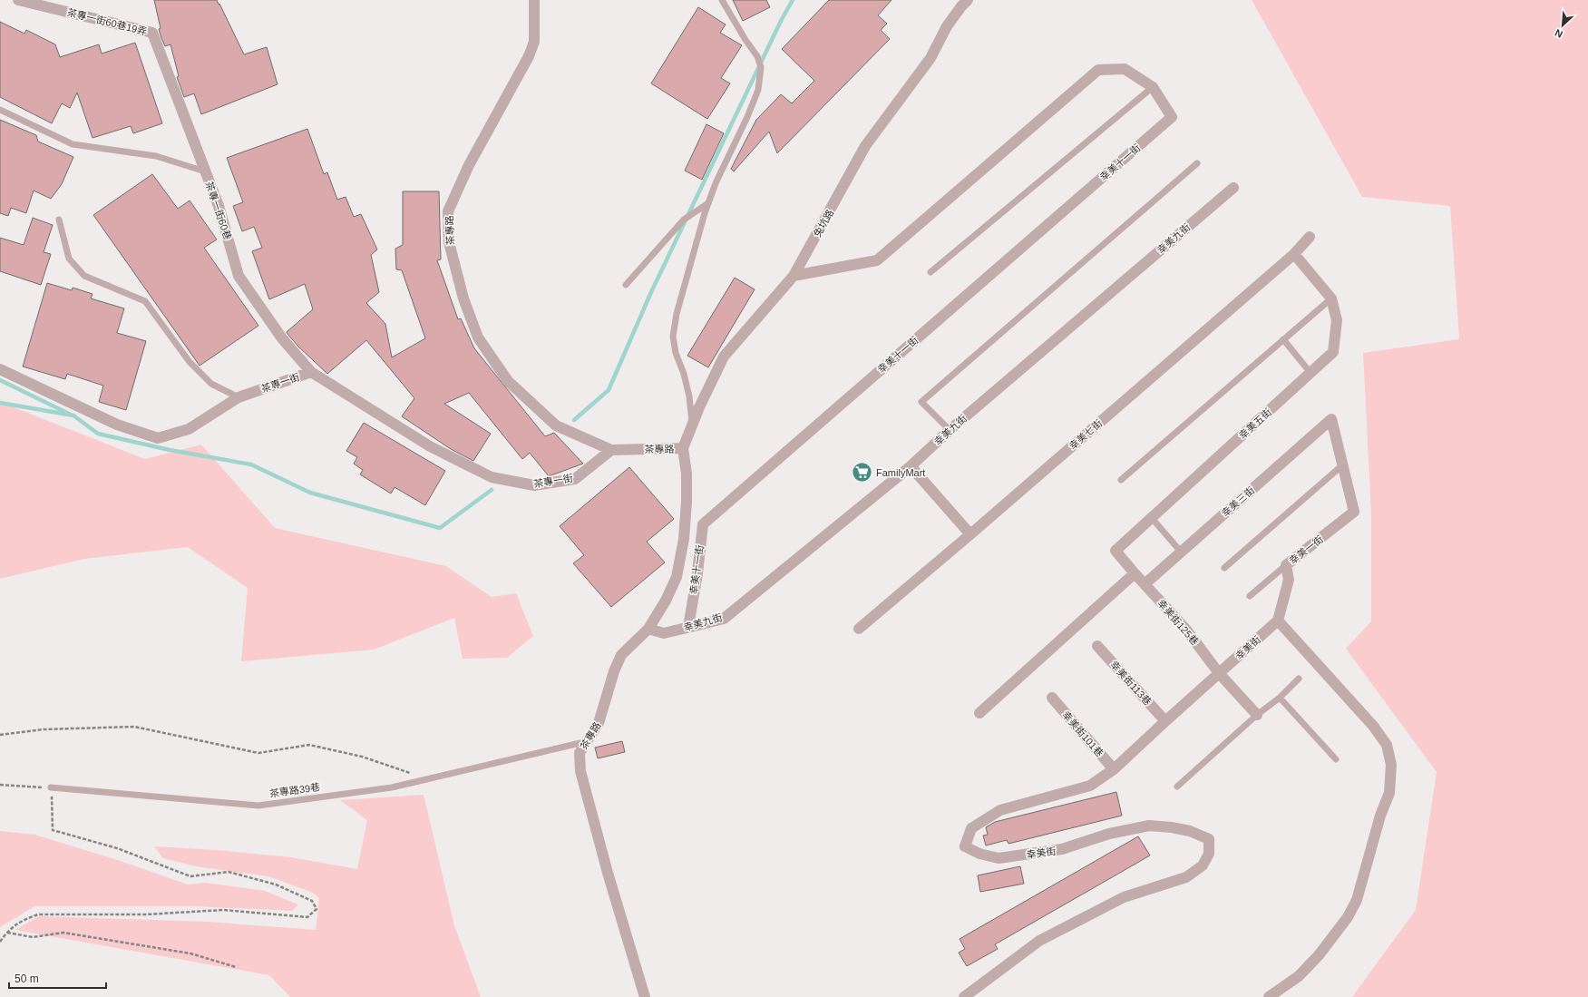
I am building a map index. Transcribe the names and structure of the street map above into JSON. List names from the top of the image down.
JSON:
{
  "streets": {
    "street": [
      "茶專一街60巷19弄",
      "幸美十一街",
      "茶專一街60巷",
      "兔坑路",
      "茶專路",
      "幸美九街",
      "茶專一街",
      "幸美五街",
      "幸美七街",
      "幸美三街",
      "幸美一街",
      "幸美街125巷",
      "幸美街",
      "幸美街113巷",
      "幸美街101巷"
    ],
    "lane": ["茶專路39巷"]
  },
  "crossings": [
    ["茶專一街60巷19弄", "茶專一街60巷"],
    ["幸美十一街", "幸美九街"],
    ["茶專一街60巷", "茶專一街"],
    ["兔坑路", "茶專路"],
    ["茶專路", "幸美九街"],
    ["茶專路", "茶專一街"],
    ["茶專路", "茶專路39巷"],
    ["幸美五街", "幸美七街"],
    ["幸美五街", "幸美街125巷"],
    ["幸美三街", "幸美一街"],
    ["幸美三街", "幸美街125巷"],
    ["幸美一街", "幸美街"],
    ["幸美街125巷", "幸美街"],
    ["幸美街", "幸美街113巷"],
    ["幸美街", "幸美街101巷"]
  ],
  "places": {
    "supermarket": ["FamilyMart"]
  },
  "scale_bar": "50 m",
  "north": "bottom left"
}
